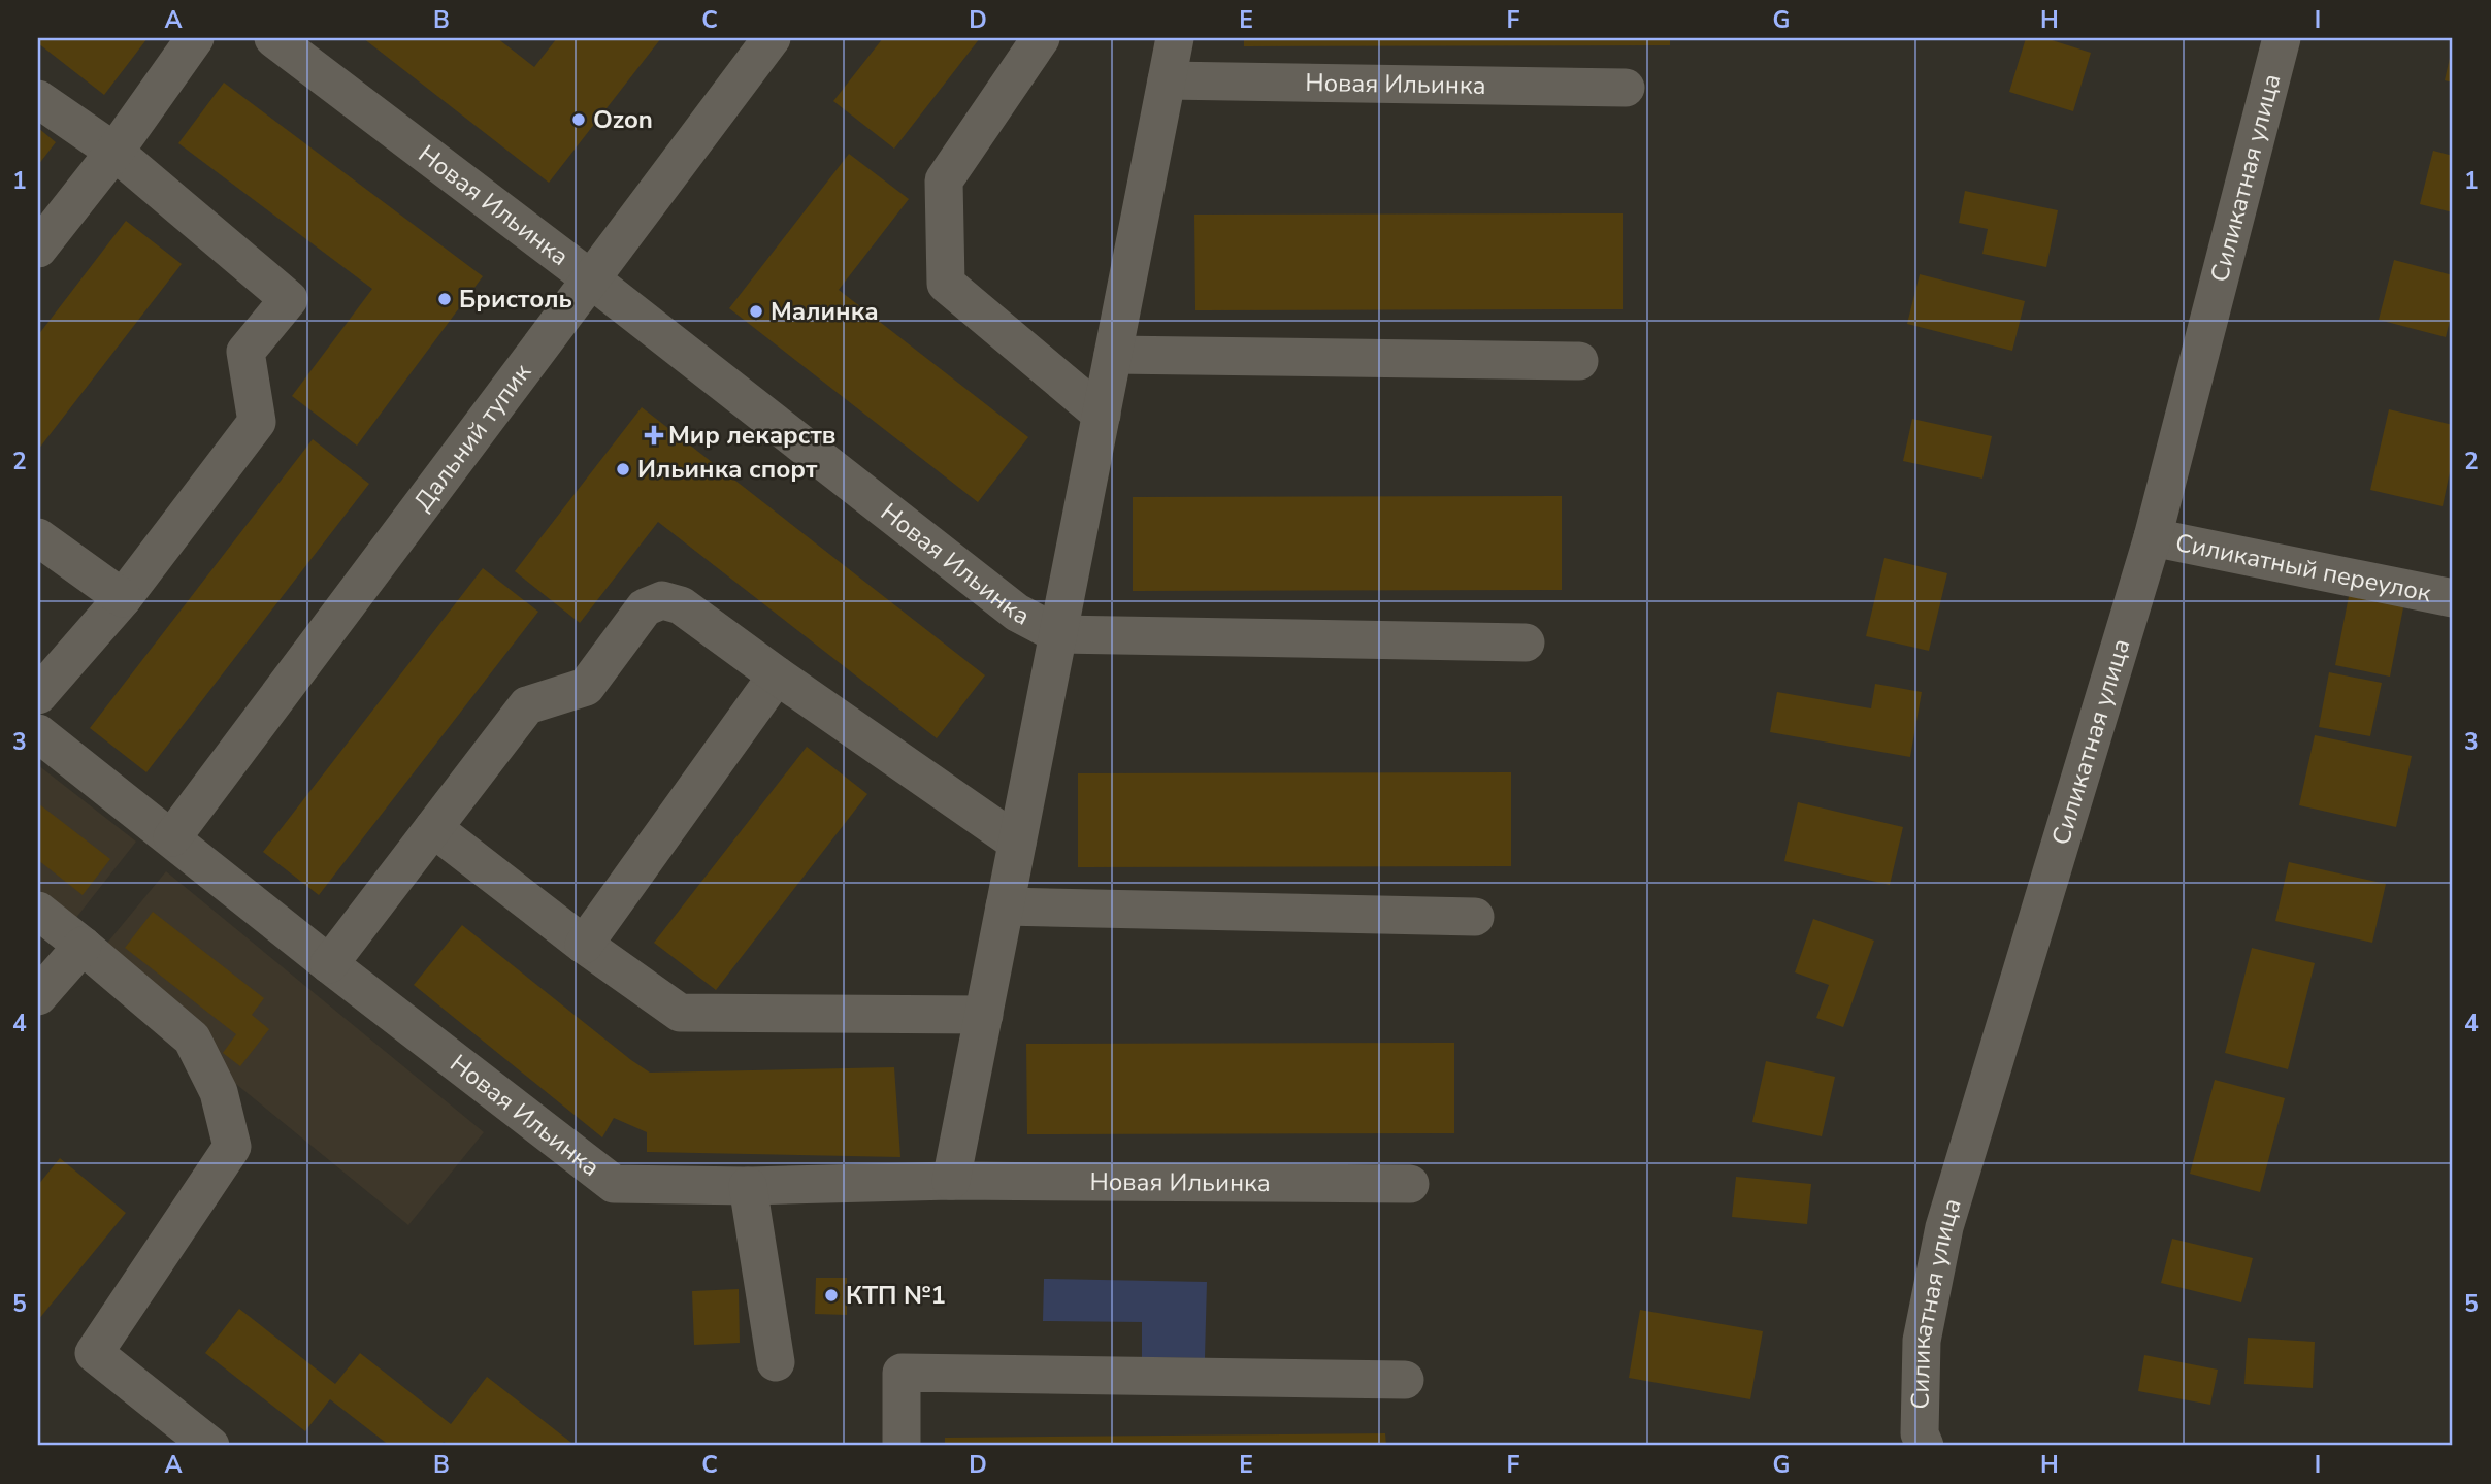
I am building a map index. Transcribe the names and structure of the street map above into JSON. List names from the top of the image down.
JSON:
{
  "streets": {
    "street": [
      "Новая Ильинка",
      "Силикатная улица",
      "Дальний тупик",
      "Силикатный переулок"
    ]
  },
  "crossings": [
    ["Новая Ильинка", "Дальний тупик"],
    ["Силикатная улица", "Силикатный переулок"]
  ],
  "places": {
    "other": [
      "Ozon",
      "Бристоль",
      "Малинка",
      "Ильинка спорт",
      "КТП №1"
    ],
    "health": ["Мир лекарств"]
  },
  "grid": {
    "columns": [
      "A",
      "B",
      "C",
      "D",
      "E",
      "F",
      "G",
      "H",
      "I"
    ],
    "rows": [
      "1",
      "2",
      "3",
      "4",
      "5"
    ]
  }
}
